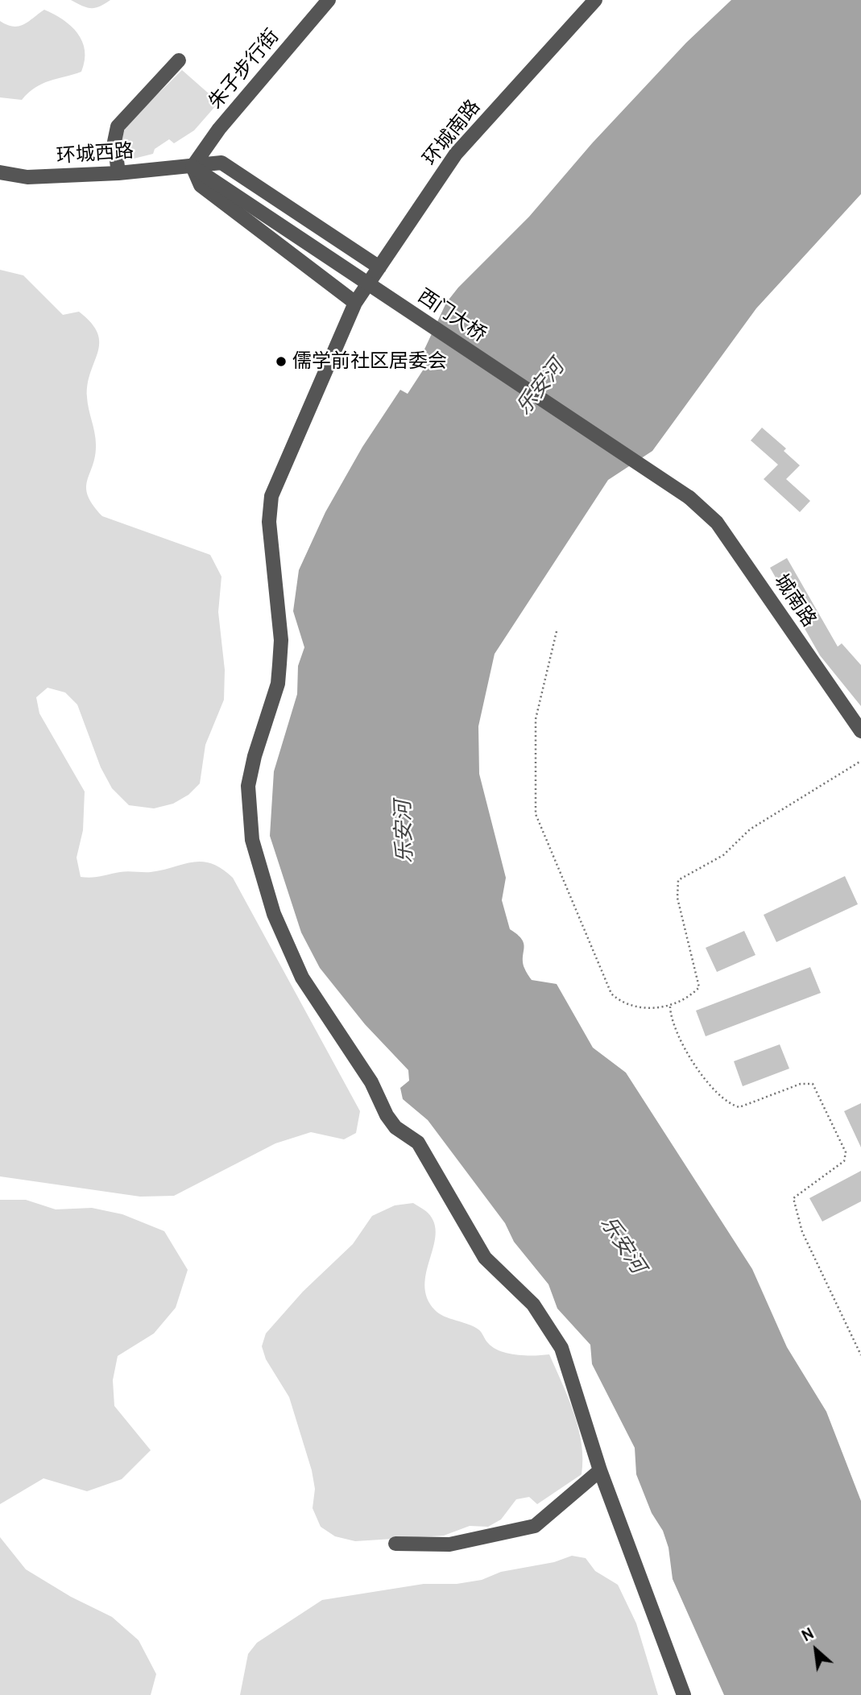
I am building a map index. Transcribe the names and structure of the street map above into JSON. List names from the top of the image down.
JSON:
{
  "streets": {
    "street": [
      "朱子步行街",
      "环城南路",
      "环城西路",
      "西门大桥",
      "城南路"
    ]
  },
  "crossings": [
    ["朱子步行街", "环城西路"],
    ["朱子步行街", "西门大桥"],
    ["环城南路", "环城西路"],
    ["环城西路", "西门大桥"],
    ["西门大桥", "城南路"]
  ],
  "water": ["乐安河"],
  "places": ["儒学前社区居委会"],
  "north": "top left"
}
